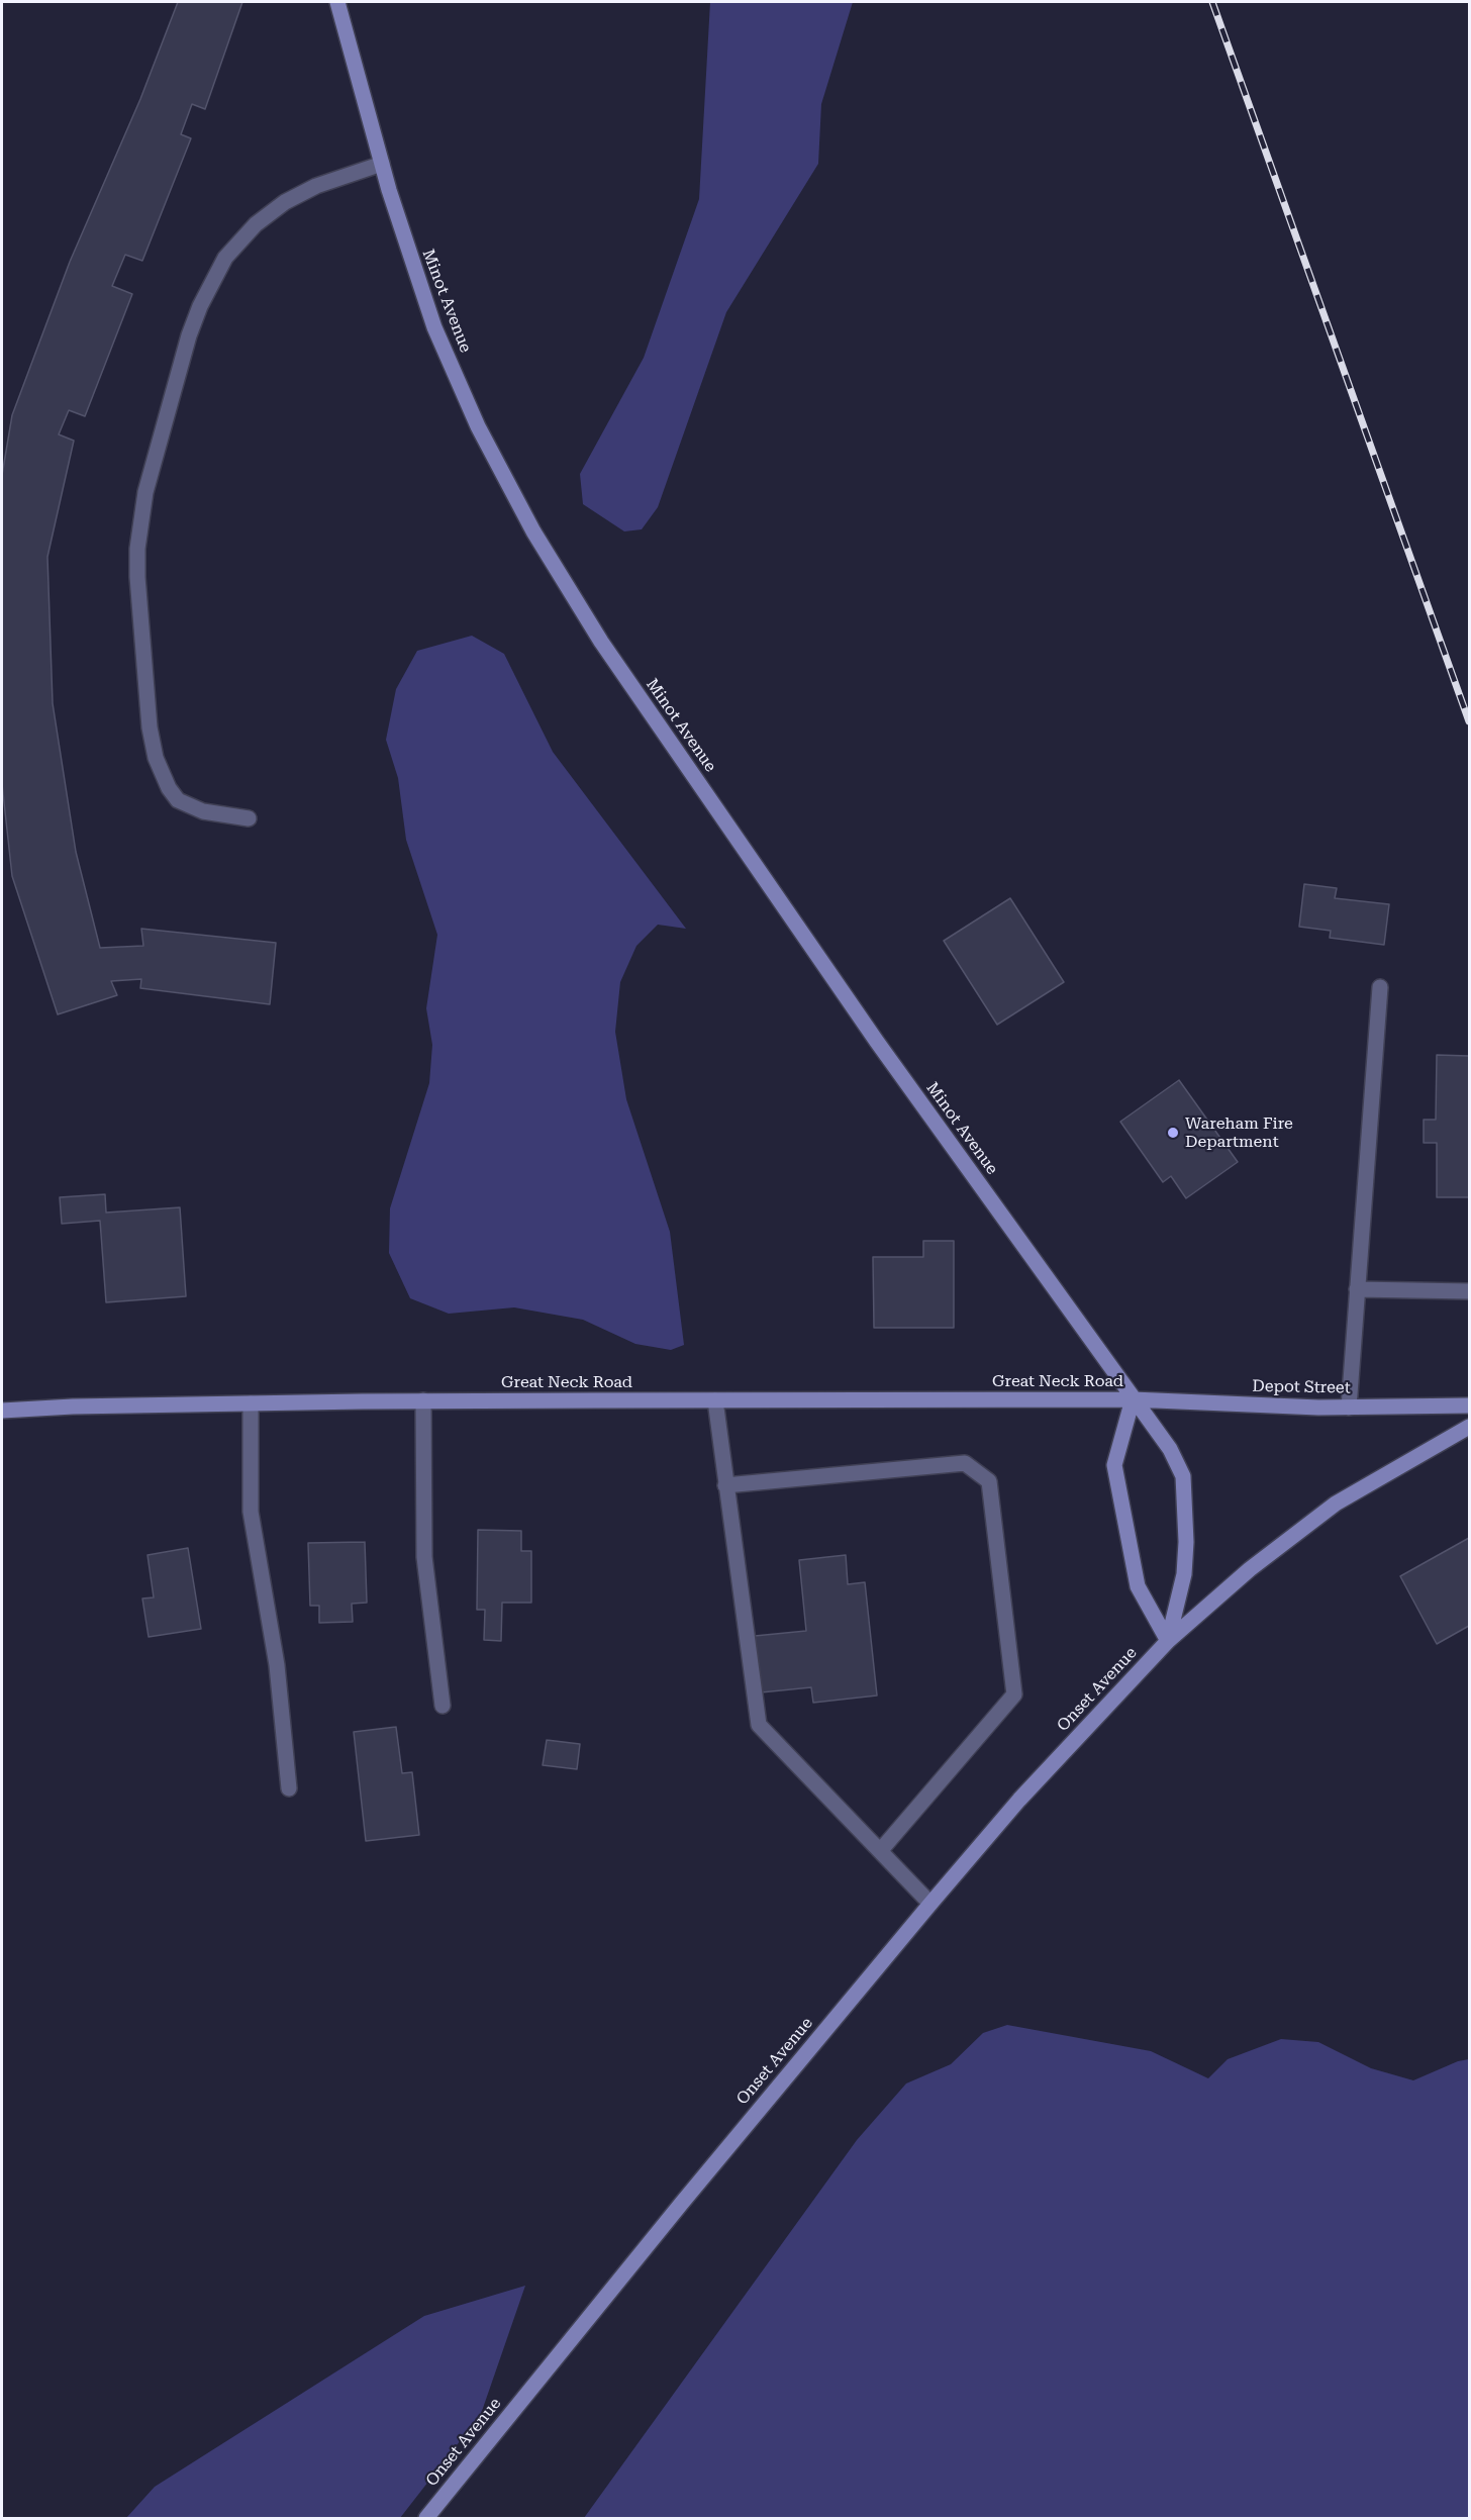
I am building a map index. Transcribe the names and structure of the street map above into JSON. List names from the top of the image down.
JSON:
{
  "streets": {
    "main road": [
      "Minot Avenue",
      "Great Neck Road",
      "Depot Street",
      "Onset Avenue"
    ]
  },
  "crossings": [
    ["Minot Avenue", "Great Neck Road"],
    ["Minot Avenue", "Depot Street"],
    ["Minot Avenue", "Onset Avenue"],
    ["Great Neck Road", "Depot Street"],
    ["Great Neck Road", "Onset Avenue"],
    ["Depot Street", "Onset Avenue"]
  ],
  "places": ["Wareham Fire Department"]
}
